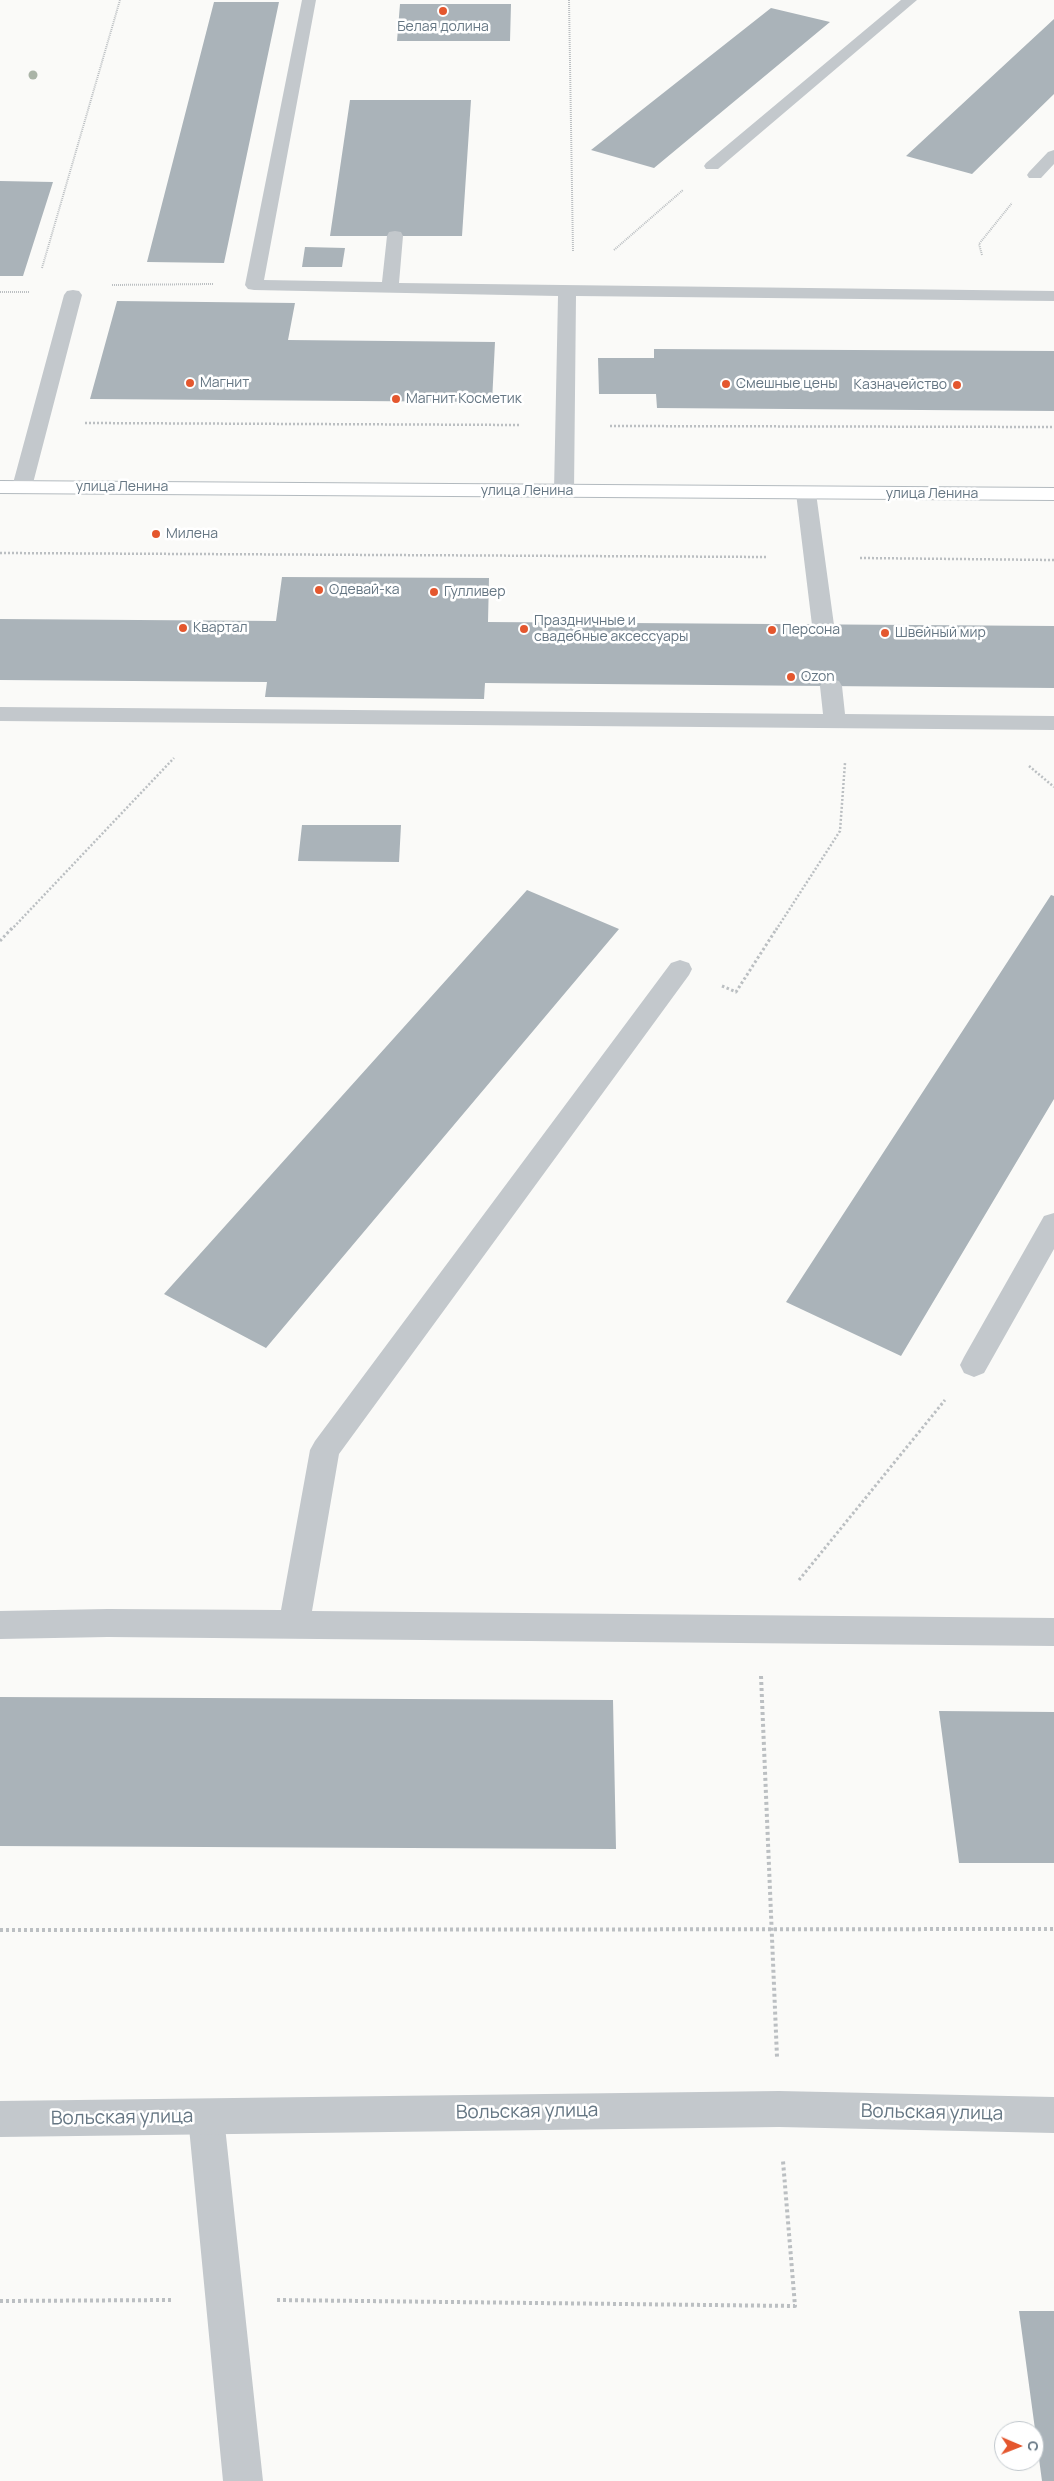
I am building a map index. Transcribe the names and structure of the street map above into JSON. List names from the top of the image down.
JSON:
{
  "streets": {
    "main road": ["улица Ленина"],
    "street": ["Вольская улица"]
  },
  "places": [
    "Белая долина",
    "Магнит",
    "Смешные цены",
    "Казначейство",
    "Магнит Косметик",
    "Милена",
    "Одевай-ка",
    "Гулливер",
    "Квартал",
    "Праздничные и свадебные аксессуары",
    "Персона",
    "Швейный мир",
    "Ozon"
  ],
  "north": "right"
}
